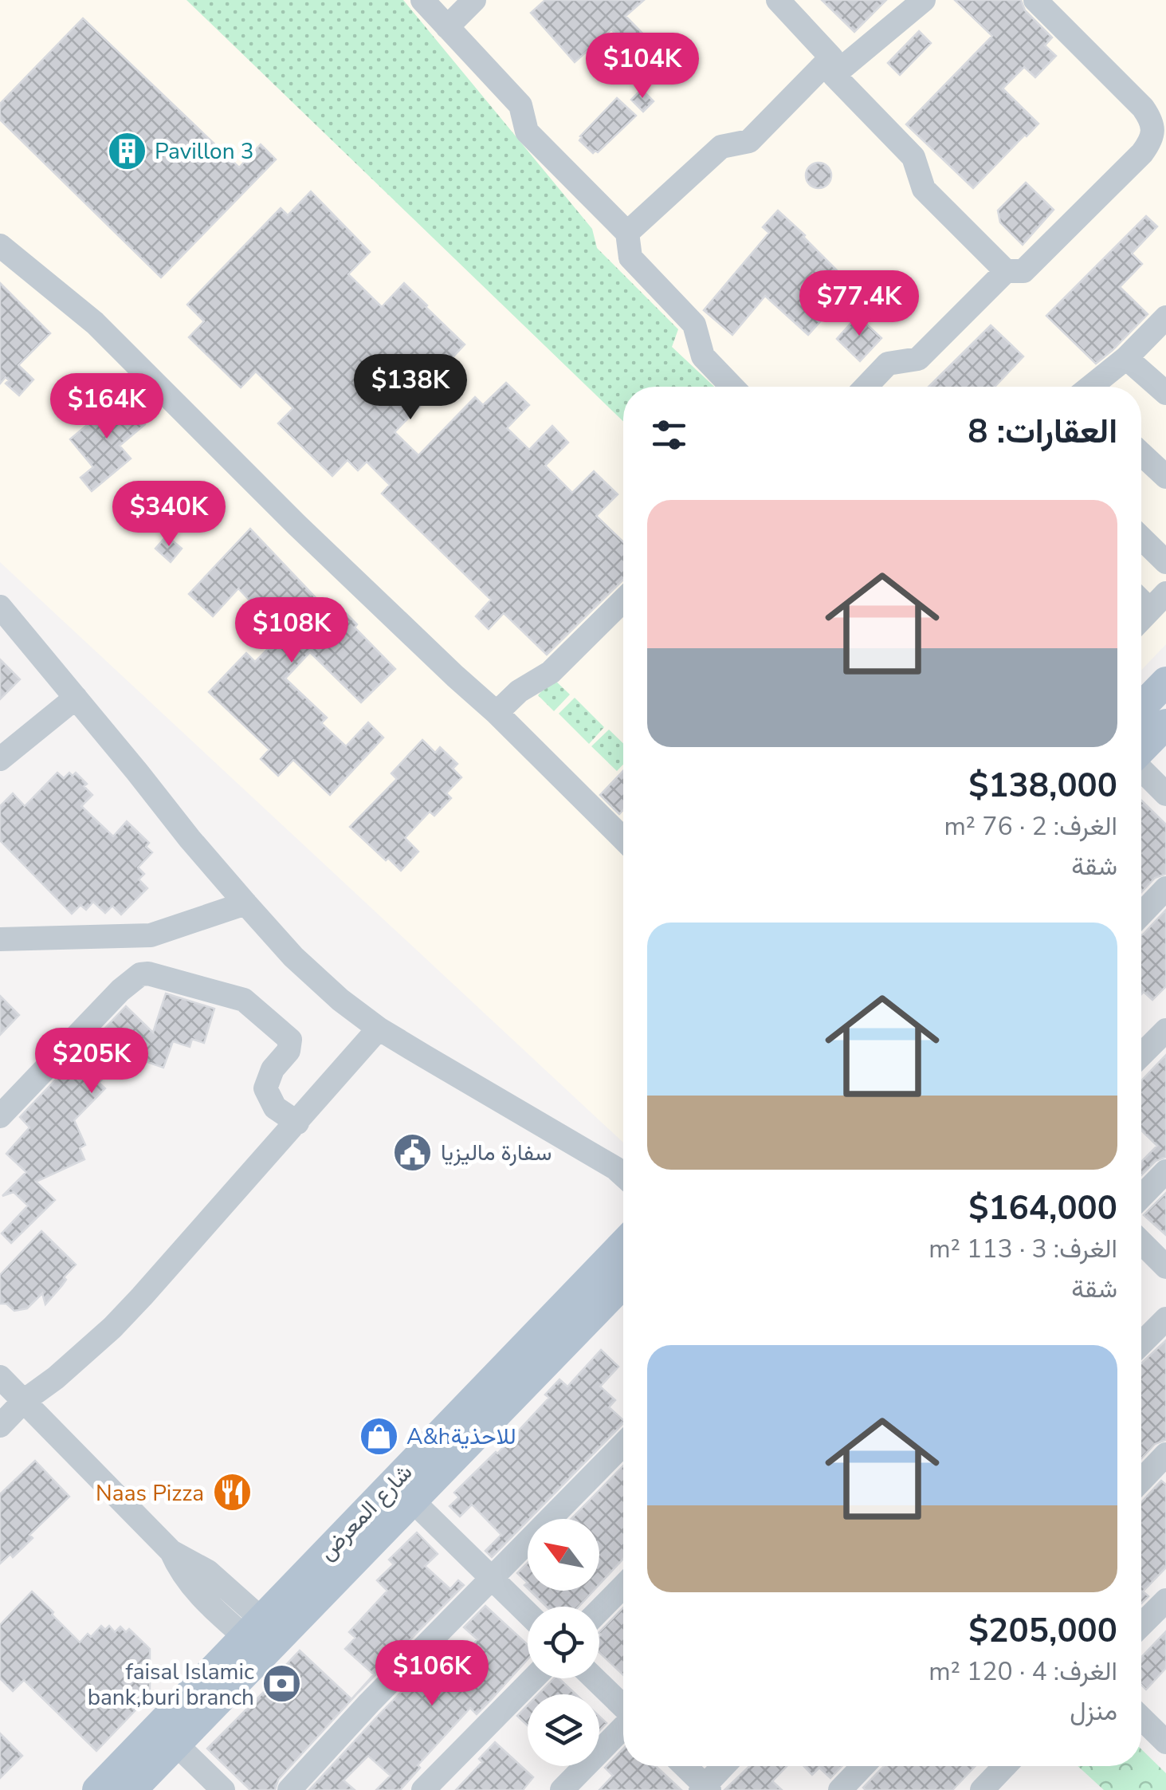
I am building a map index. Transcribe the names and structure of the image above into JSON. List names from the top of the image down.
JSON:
{
  "streets": {
    "main road": ["شارع المعرض"]
  },
  "places": {
    "building": ["Pavillon 3"],
    "public building": ["سفارة ماليزيا"],
    "shop": ["A&hللاحذية"],
    "restaurant": ["Naas Pizza"],
    "bank": ["faisal Islamic bank,buri branch"]
  },
  "north": "top left",
  "page": {
    "price": [
      "$104K",
      "$77.4K",
      "$138K",
      "$164K",
      "$340K",
      "$108K",
      "$205K",
      "$106K"
    ],
    "heading": "العقارات: 8",
    "list": [
      {
        "name": "$138,000",
        "note": "الغرف: 2 · 76 m² · شقة"
      },
      {
        "name": "$164,000",
        "note": "الغرف: 3 · 113 m² · شقة"
      },
      {
        "name": "$205,000",
        "note": "الغرف: 4 · 120 m² · منزل"
      }
    ]
  }
}
